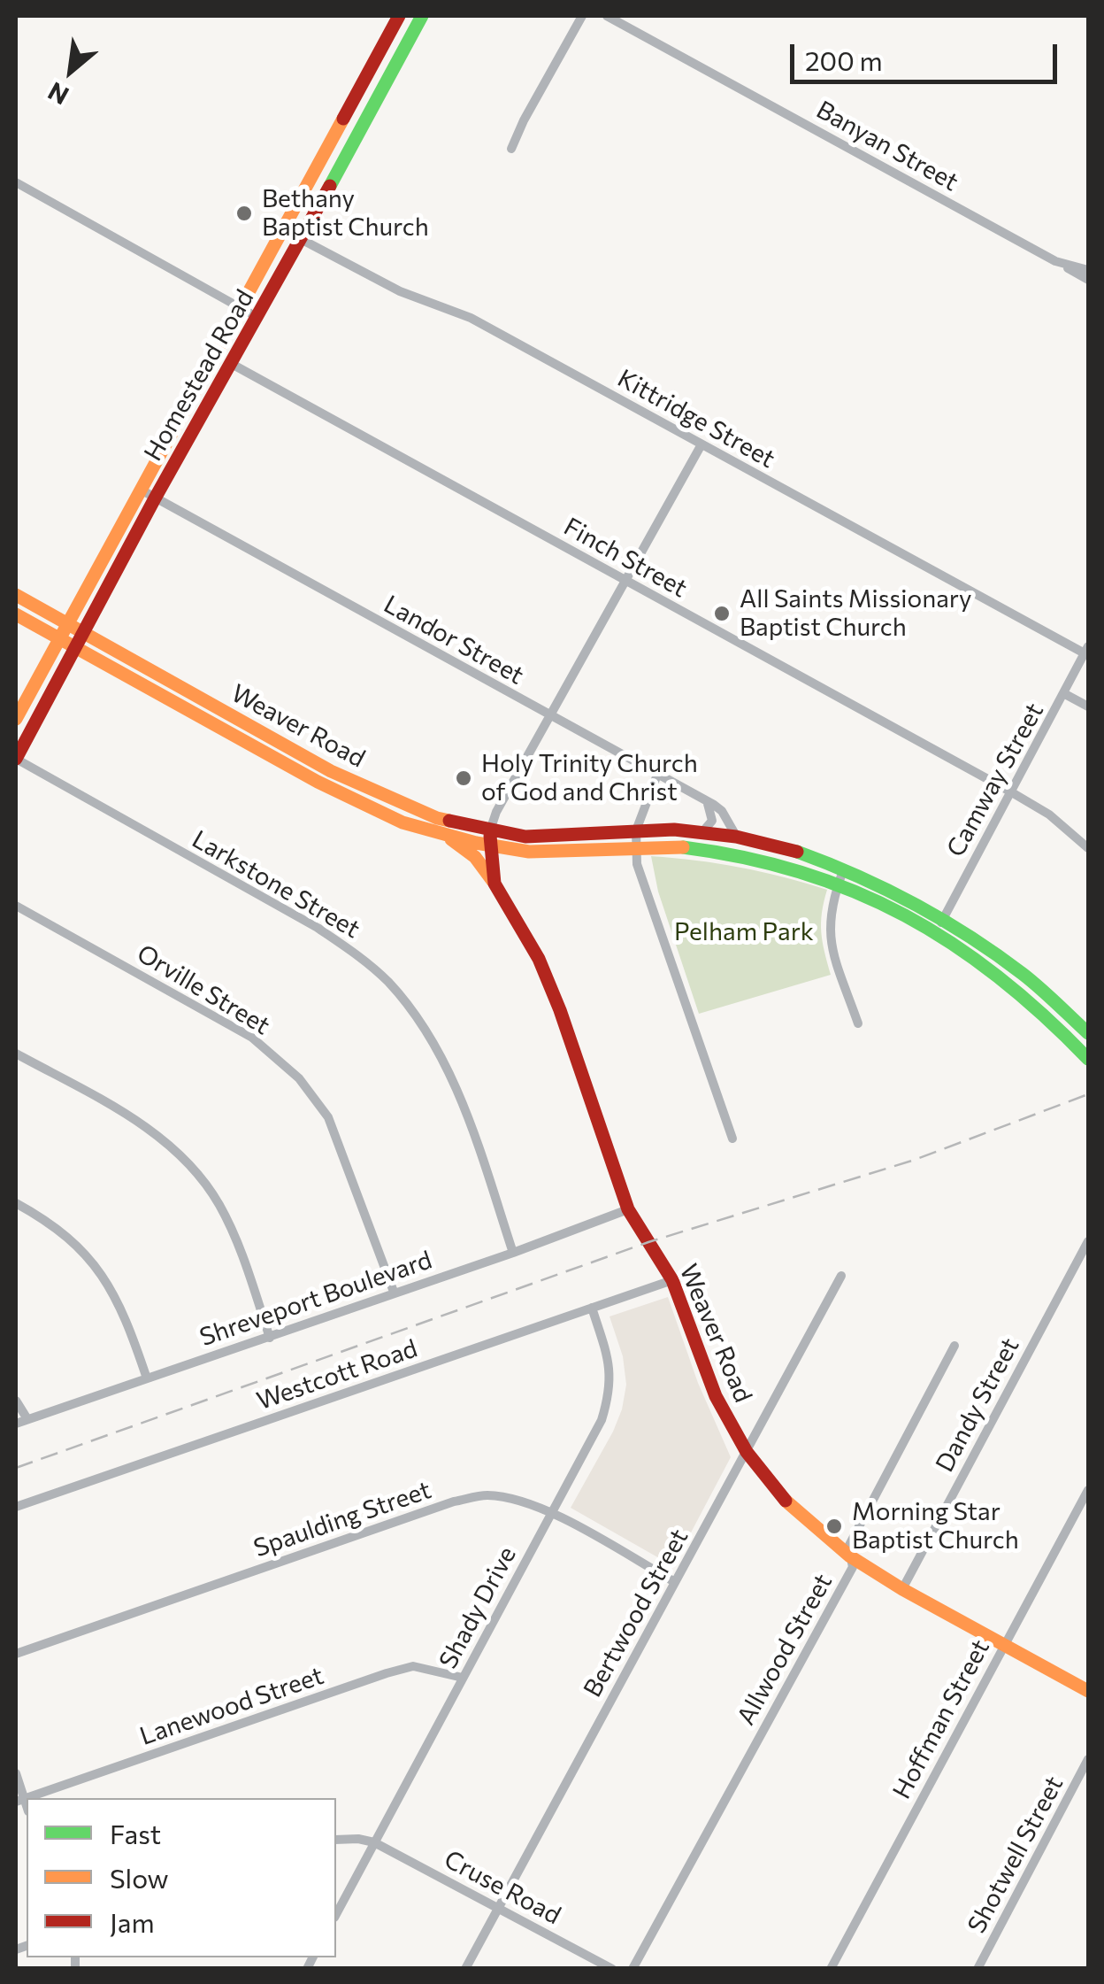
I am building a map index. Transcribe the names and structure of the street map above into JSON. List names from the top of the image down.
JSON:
{
  "streets": {
    "main road": ["Homestead Road", "Weaver Road"],
    "street": [
      "Banyan Street",
      "Kittridge Street",
      "Finch Street",
      "Landor Street",
      "Camway Street",
      "Larkstone Street",
      "Orville Street",
      "Shreveport Boulevard",
      "Westcott Road",
      "Dandy Street",
      "Spaulding Street",
      "Shady Drive",
      "Bertwood Street",
      "Allwood Street",
      "Lanewood Street",
      "Hoffman Street",
      "Shotwell Street",
      "Cruse Road"
    ]
  },
  "crossings": [
    ["Homestead Road", "Kittridge Street"],
    ["Homestead Road", "Finch Street"],
    ["Homestead Road", "Landor Street"],
    ["Homestead Road", "Weaver Road"],
    ["Homestead Road", "Larkstone Street"],
    ["Kittridge Street", "Camway Street"],
    ["Finch Street", "Camway Street"],
    ["Weaver Road", "Shreveport Boulevard"],
    ["Weaver Road", "Westcott Road"],
    ["Weaver Road", "Dandy Street"],
    ["Weaver Road", "Bertwood Street"],
    ["Weaver Road", "Allwood Street"],
    ["Weaver Road", "Hoffman Street"],
    ["Larkstone Street", "Shreveport Boulevard"],
    ["Orville Street", "Shreveport Boulevard"],
    ["Westcott Road", "Shady Drive"],
    ["Spaulding Street", "Shady Drive"],
    ["Spaulding Street", "Bertwood Street"],
    ["Shady Drive", "Lanewood Street"],
    ["Shady Drive", "Cruse Road"],
    ["Bertwood Street", "Cruse Road"]
  ],
  "parks": ["Pelham Park"],
  "places": [
    "Bethany Baptist Church",
    "All Saints Missionary Baptist Church",
    "Holy Trinity Church of God and Christ",
    "Morning Star Baptist Church"
  ],
  "legend": ["Fast", "Slow", "Jam"],
  "scale_bar": "200 m",
  "north": "bottom left"
}
